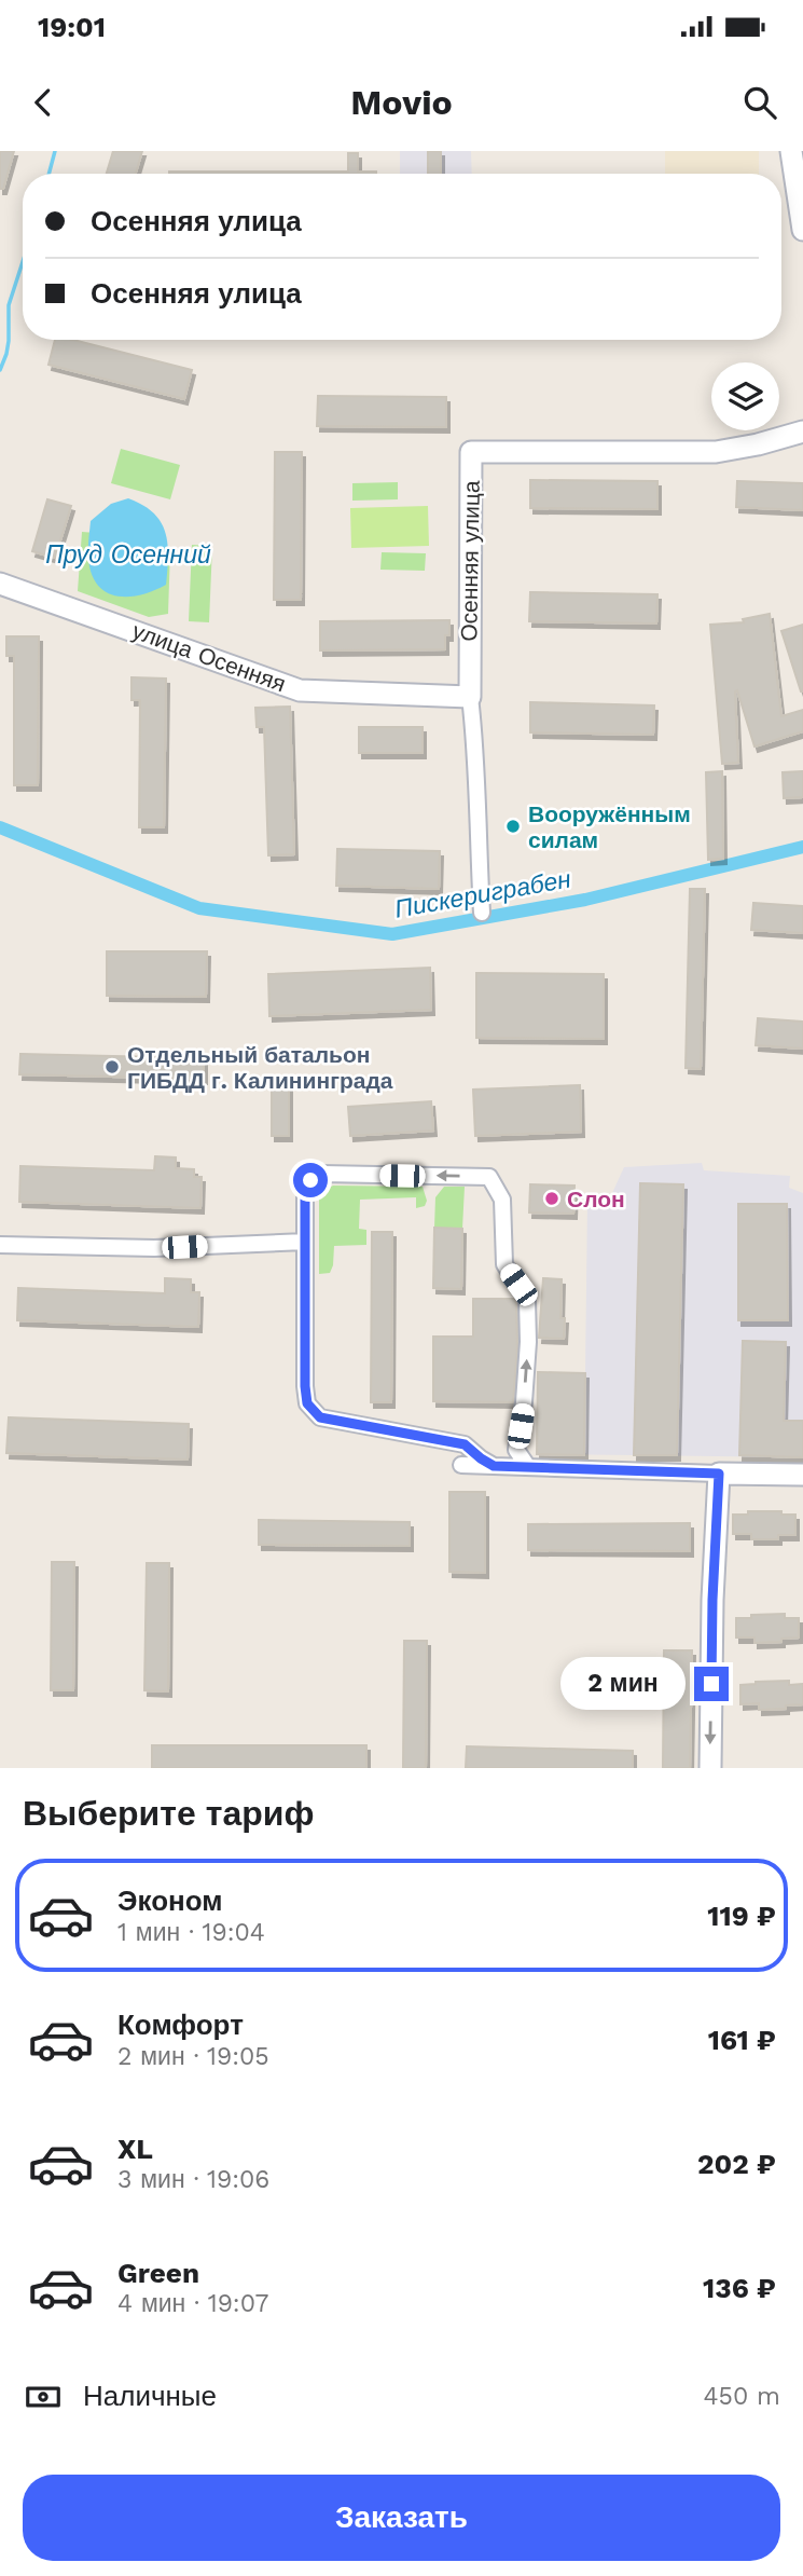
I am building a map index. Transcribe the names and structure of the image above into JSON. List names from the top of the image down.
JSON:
{
  "streets": {
    "street": ["Осенняя улица", "улица Осенняя"]
  },
  "crossings": [
    ["Осенняя улица", "улица Осенняя"]
  ],
  "water": ["Пруд Осенний", "Пискериграбен"],
  "places": ["Вооружённым силам", "Отдельный батальон ГИБДД г. Калининграда", "Слон"],
  "page": {
    "status": "19:01",
    "header": "Movio",
    "banner": ["Осенняя улица", "Осенняя улица"],
    "bubble": "2 мин",
    "heading": "Выберите тариф",
    "list": [
      {
        "name": "Эконом",
        "note": "1 мин · 19:04",
        "value": "119 ₽"
      },
      {
        "name": "Комфорт",
        "note": "2 мин · 19:05",
        "value": "161 ₽"
      },
      {
        "name": "XL",
        "note": "3 мин · 19:06",
        "value": "202 ₽"
      },
      {
        "name": "Green",
        "note": "4 мин · 19:07",
        "value": "136 ₽"
      }
    ],
    "pay": ["Наличные", "450 m"],
    "buttons": "Заказать"
  }
}
